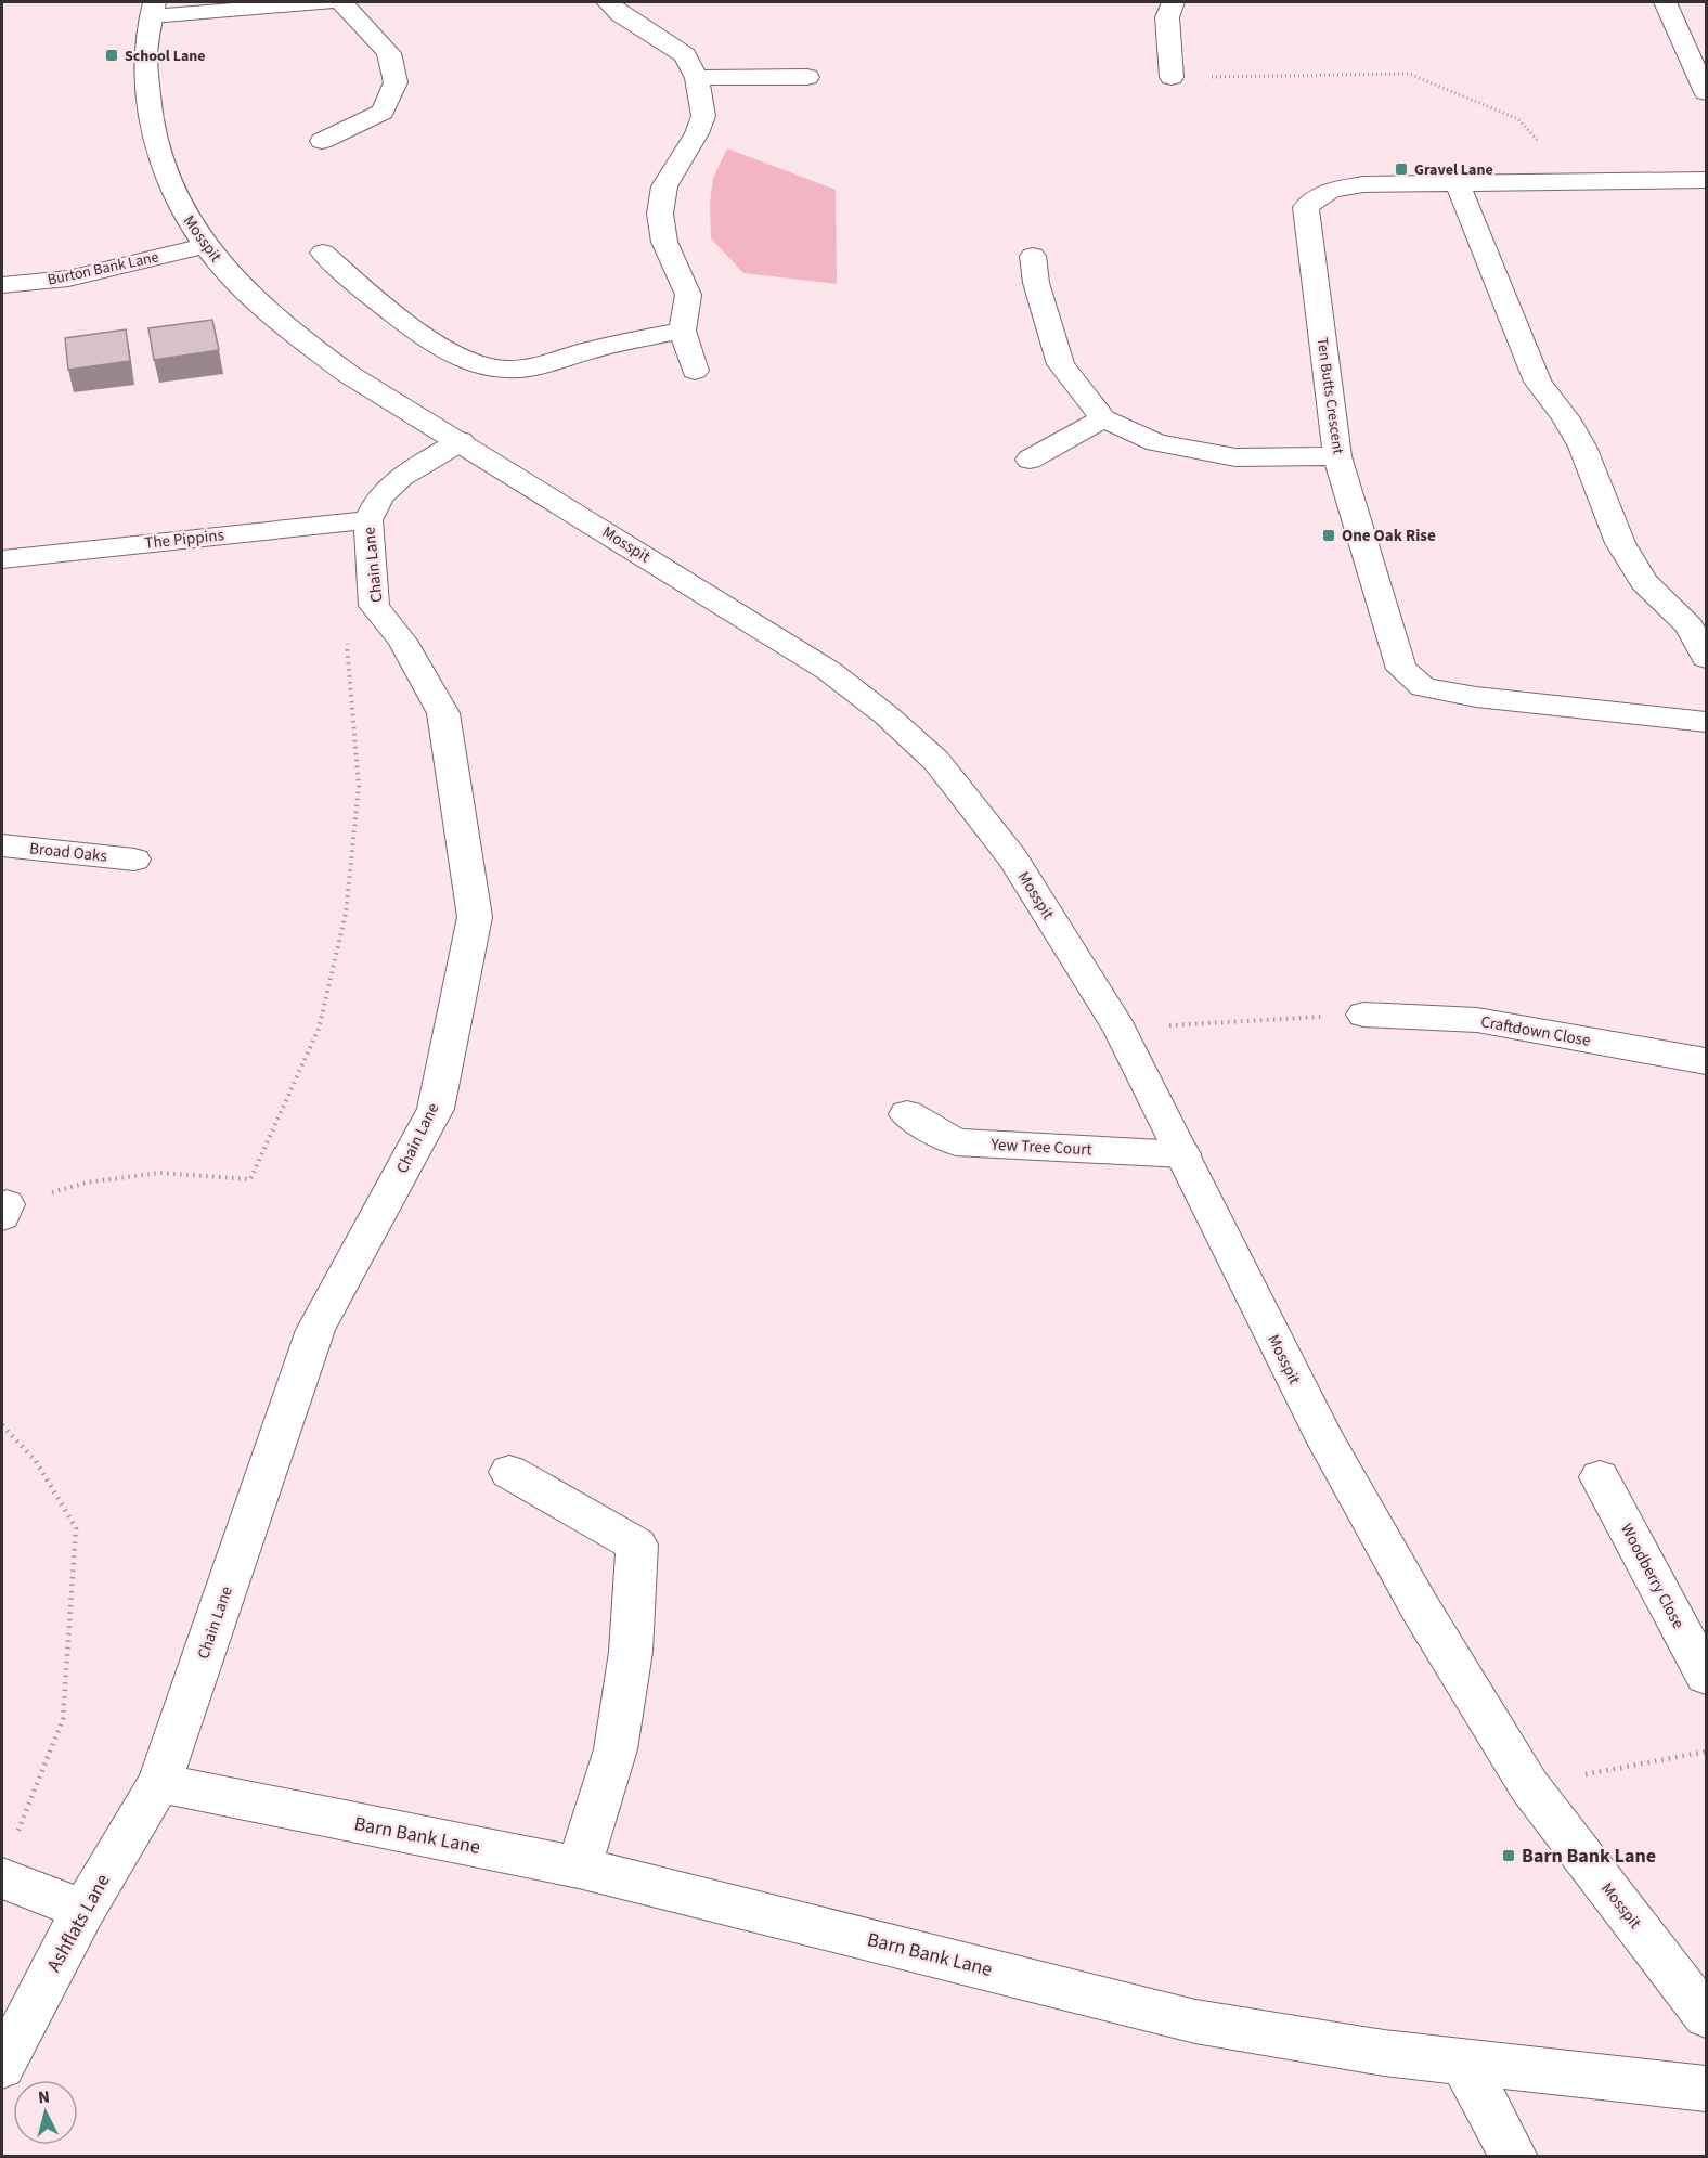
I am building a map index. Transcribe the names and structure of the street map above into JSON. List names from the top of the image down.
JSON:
{
  "streets": {
    "main road": [
      "Mosspit",
      "Burton Bank Lane",
      "Ten Butts Crescent",
      "The Pippins",
      "Chain Lane",
      "Broad Oaks",
      "Craftdown Close",
      "Yew Tree Court",
      "Woodberry Close",
      "Barn Bank Lane",
      "Ashflats Lane"
    ]
  },
  "crossings": [
    ["Mosspit", "Burton Bank Lane"],
    ["Mosspit", "Chain Lane"],
    ["Mosspit", "Yew Tree Court"],
    ["The Pippins", "Chain Lane"],
    ["Chain Lane", "Barn Bank Lane"],
    ["Chain Lane", "Ashflats Lane"],
    ["Barn Bank Lane", "Ashflats Lane"]
  ],
  "places": {
    "transit": [
      "School Lane",
      "Gravel Lane",
      "One Oak Rise",
      "Barn Bank Lane"
    ]
  },
  "north": "top"
}
